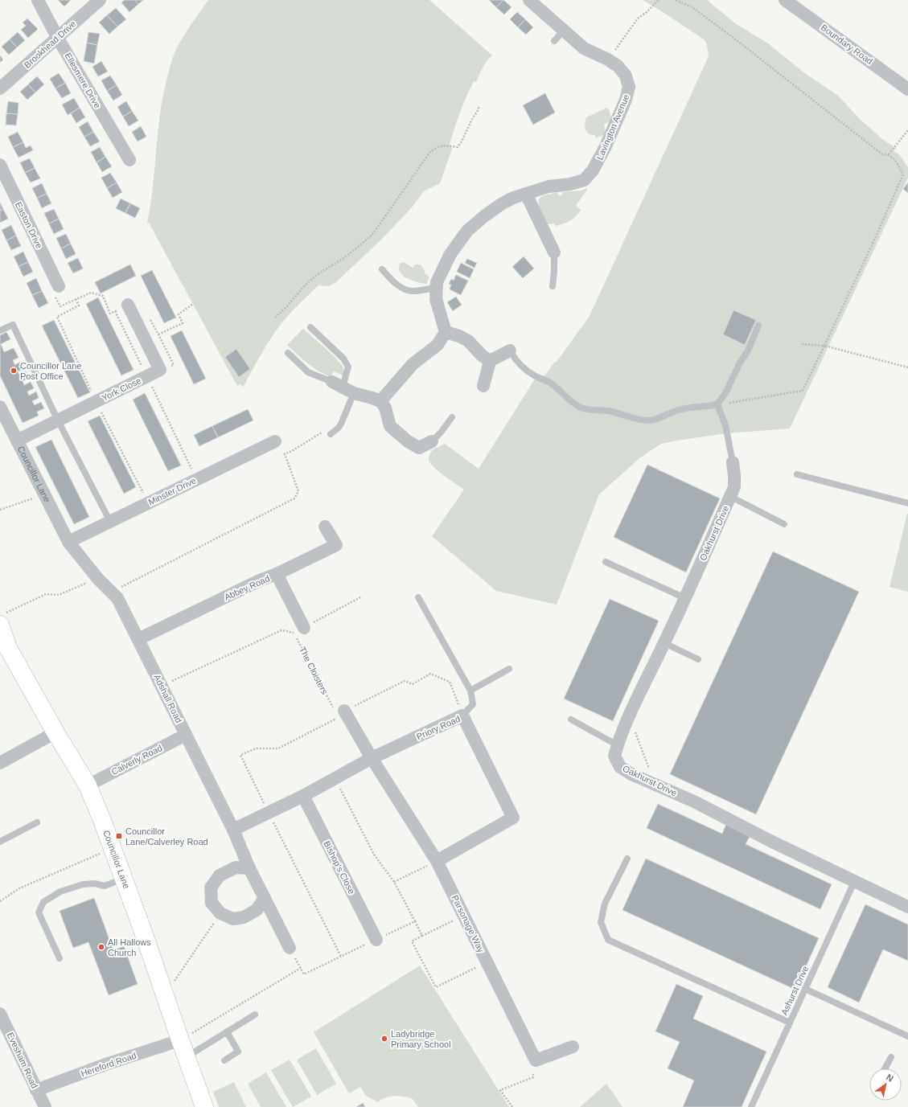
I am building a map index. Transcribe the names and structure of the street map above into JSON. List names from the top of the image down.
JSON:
{
  "streets": {
    "street": [
      "Brookhead Drive",
      "Boundary Road",
      "Ellesmere Drive",
      "Lavington Avenue",
      "Easton Drive",
      "York Close",
      "Councillor Lane",
      "Minster Drive",
      "Oakhurst Drive",
      "Abbey Road",
      "Adshall Road",
      "Priory Road",
      "Calverly Road",
      "Bishop's Close",
      "Parsonage Way",
      "Evesham Road",
      "Hereford Road"
    ],
    "lane": ["Ashurst Drive"],
    "path": ["The Cloisters"]
  },
  "crossings": [
    ["Brookhead Drive", "Ellesmere Drive"],
    ["York Close", "Councillor Lane"],
    ["Councillor Lane", "Minster Drive"],
    ["Councillor Lane", "Adshall Road"],
    ["Councillor Lane", "Calverly Road"],
    ["Councillor Lane", "Hereford Road"],
    ["Minster Drive", "Adshall Road"],
    ["Oakhurst Drive", "Ashurst Drive"],
    ["Abbey Road", "Adshall Road"],
    ["Adshall Road", "Priory Road"],
    ["Adshall Road", "Calverly Road"],
    ["Priory Road", "Bishop's Close"],
    ["Priory Road", "Parsonage Way"],
    ["Evesham Road", "Hereford Road"]
  ],
  "places": {
    "other": ["Councillor Lane Post Office", "All Hallows Church", "Ladybridge Primary School"],
    "transit": ["Councillor Lane/Calverley Road"]
  },
  "north": "top right"
}
